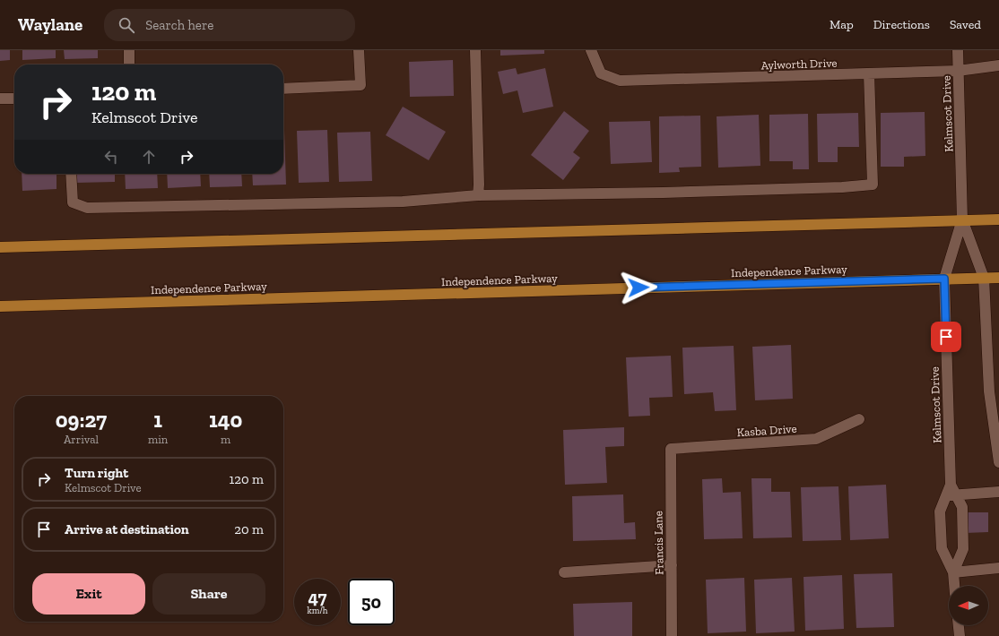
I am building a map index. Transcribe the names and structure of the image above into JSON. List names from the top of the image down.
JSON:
{
  "streets": {
    "main road": ["Independence Parkway"],
    "street": [
      "Aylworth Drive",
      "Kelmscot Drive",
      "Kasba Drive",
      "Francis Lane"
    ]
  },
  "crossings": [
    ["Aylworth Drive", "Kelmscot Drive"],
    ["Kelmscot Drive", "Independence Parkway"],
    ["Kasba Drive", "Francis Lane"]
  ],
  "north": "left",
  "page": {
    "header": "Waylane",
    "search": "Search here",
    "nav": ["Map", "Directions", "Saved"],
    "turn": ["120 m", "Kelmscot Drive"],
    "eta": [
      "09:27",
      "Arrival",
      "1",
      "min",
      "140",
      "m"
    ],
    "list": [
      {
        "name": "Turn right",
        "note": "Kelmscot Drive",
        "value": "120 m"
      },
      {
        "name": "Arrive at destination",
        "value": "20 m"
      }
    ],
    "buttons": ["Exit", "Share"],
    "speed": "47 km/h",
    "limit": "50"
  }
}
